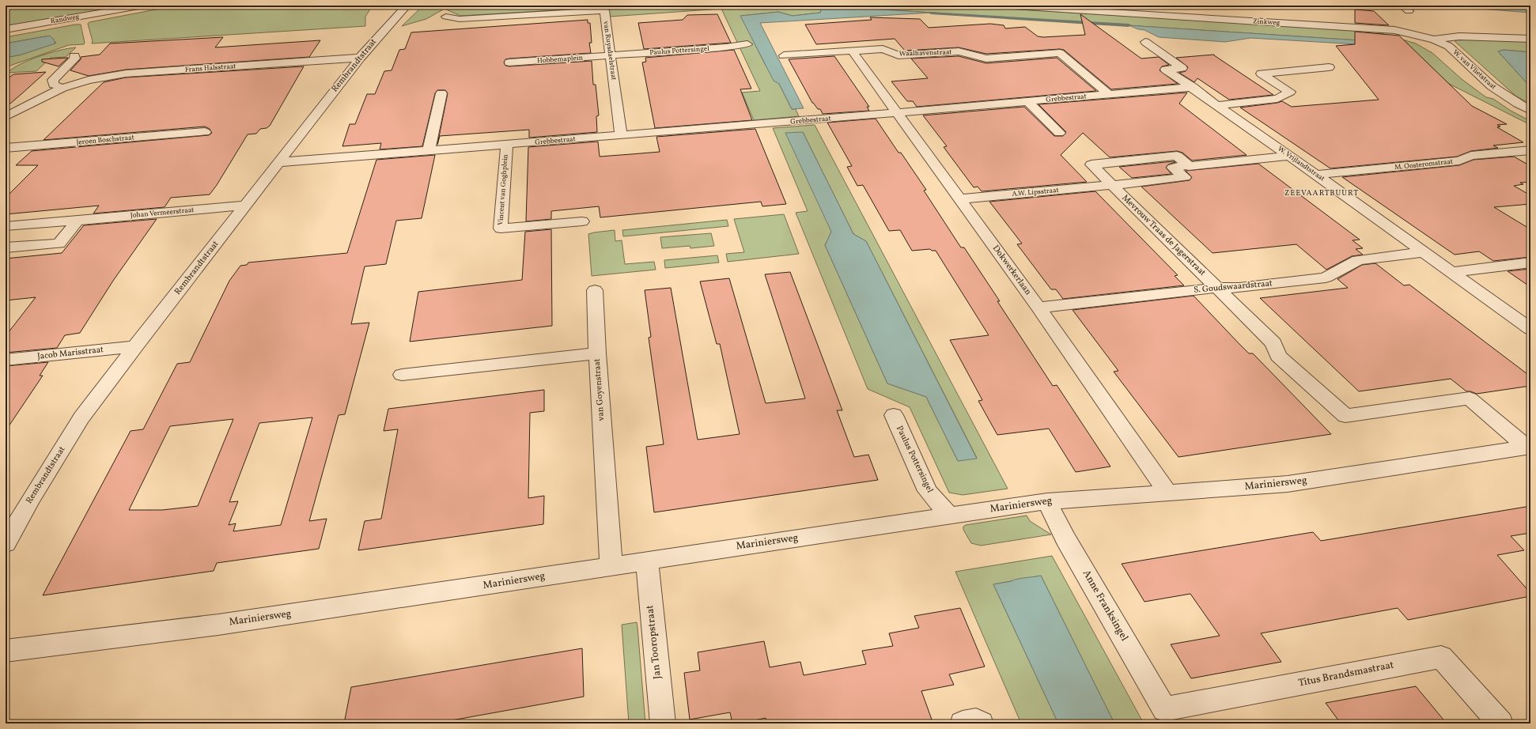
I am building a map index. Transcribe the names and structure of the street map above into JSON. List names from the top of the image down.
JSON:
{
  "streets": {
    "street": [
      "Randweg",
      "Zinkweg",
      "van Ruysdaelstraat",
      "Paulus Pottersingel",
      "Waalhavenstraat",
      "Hobbemaplein",
      "Rembrandtstraat",
      "Frans Halsstraat",
      "W. van Vlietstraat",
      "Grebbestraat",
      "Jeroen Boschstraat",
      "W. Vrijlandtstraat",
      "M. Oosteromstraat",
      "Vincent van Goghplein",
      "A.W. Lipsstraat",
      "Johan Vermeerstraat",
      "Mevrouw Traas de Jagerstraat",
      "Dokwerkerlaan",
      "S. Goudswaardstraat",
      "Jacob Marisstraat",
      "van Goyenstraat",
      "Mariniersweg",
      "Anne Franksingel",
      "Jan Tooropstraat",
      "Titus Brandsmastraat"
    ]
  },
  "crossings": [
    ["Zinkweg", "W. van Vlietstraat"],
    ["van Ruysdaelstraat", "Paulus Pottersingel"],
    ["van Ruysdaelstraat", "Hobbemaplein"],
    ["van Ruysdaelstraat", "Grebbestraat"],
    ["Paulus Pottersingel", "Hobbemaplein"],
    ["Paulus Pottersingel", "Mariniersweg"],
    ["Waalhavenstraat", "Grebbestraat"],
    ["Waalhavenstraat", "Dokwerkerlaan"],
    ["Rembrandtstraat", "Frans Halsstraat"],
    ["Rembrandtstraat", "Grebbestraat"],
    ["Rembrandtstraat", "Johan Vermeerstraat"],
    ["Rembrandtstraat", "Jacob Marisstraat"],
    ["Grebbestraat", "W. Vrijlandtstraat"],
    ["Grebbestraat", "Vincent van Goghplein"],
    ["Grebbestraat", "Dokwerkerlaan"],
    ["W. Vrijlandtstraat", "M. Oosteromstraat"],
    ["W. Vrijlandtstraat", "A.W. Lipsstraat"],
    ["W. Vrijlandtstraat", "S. Goudswaardstraat"],
    ["A.W. Lipsstraat", "Mevrouw Traas de Jagerstraat"],
    ["A.W. Lipsstraat", "Dokwerkerlaan"],
    ["Mevrouw Traas de Jagerstraat", "S. Goudswaardstraat"],
    ["Mevrouw Traas de Jagerstraat", "Mariniersweg"],
    ["Dokwerkerlaan", "S. Goudswaardstraat"],
    ["Dokwerkerlaan", "Mariniersweg"],
    ["van Goyenstraat", "Mariniersweg"],
    ["Mariniersweg", "Anne Franksingel"],
    ["Mariniersweg", "Jan Tooropstraat"],
    ["Anne Franksingel", "Titus Brandsmastraat"]
  ],
  "districts": ["ZEEVAARTBUURT"]
}
